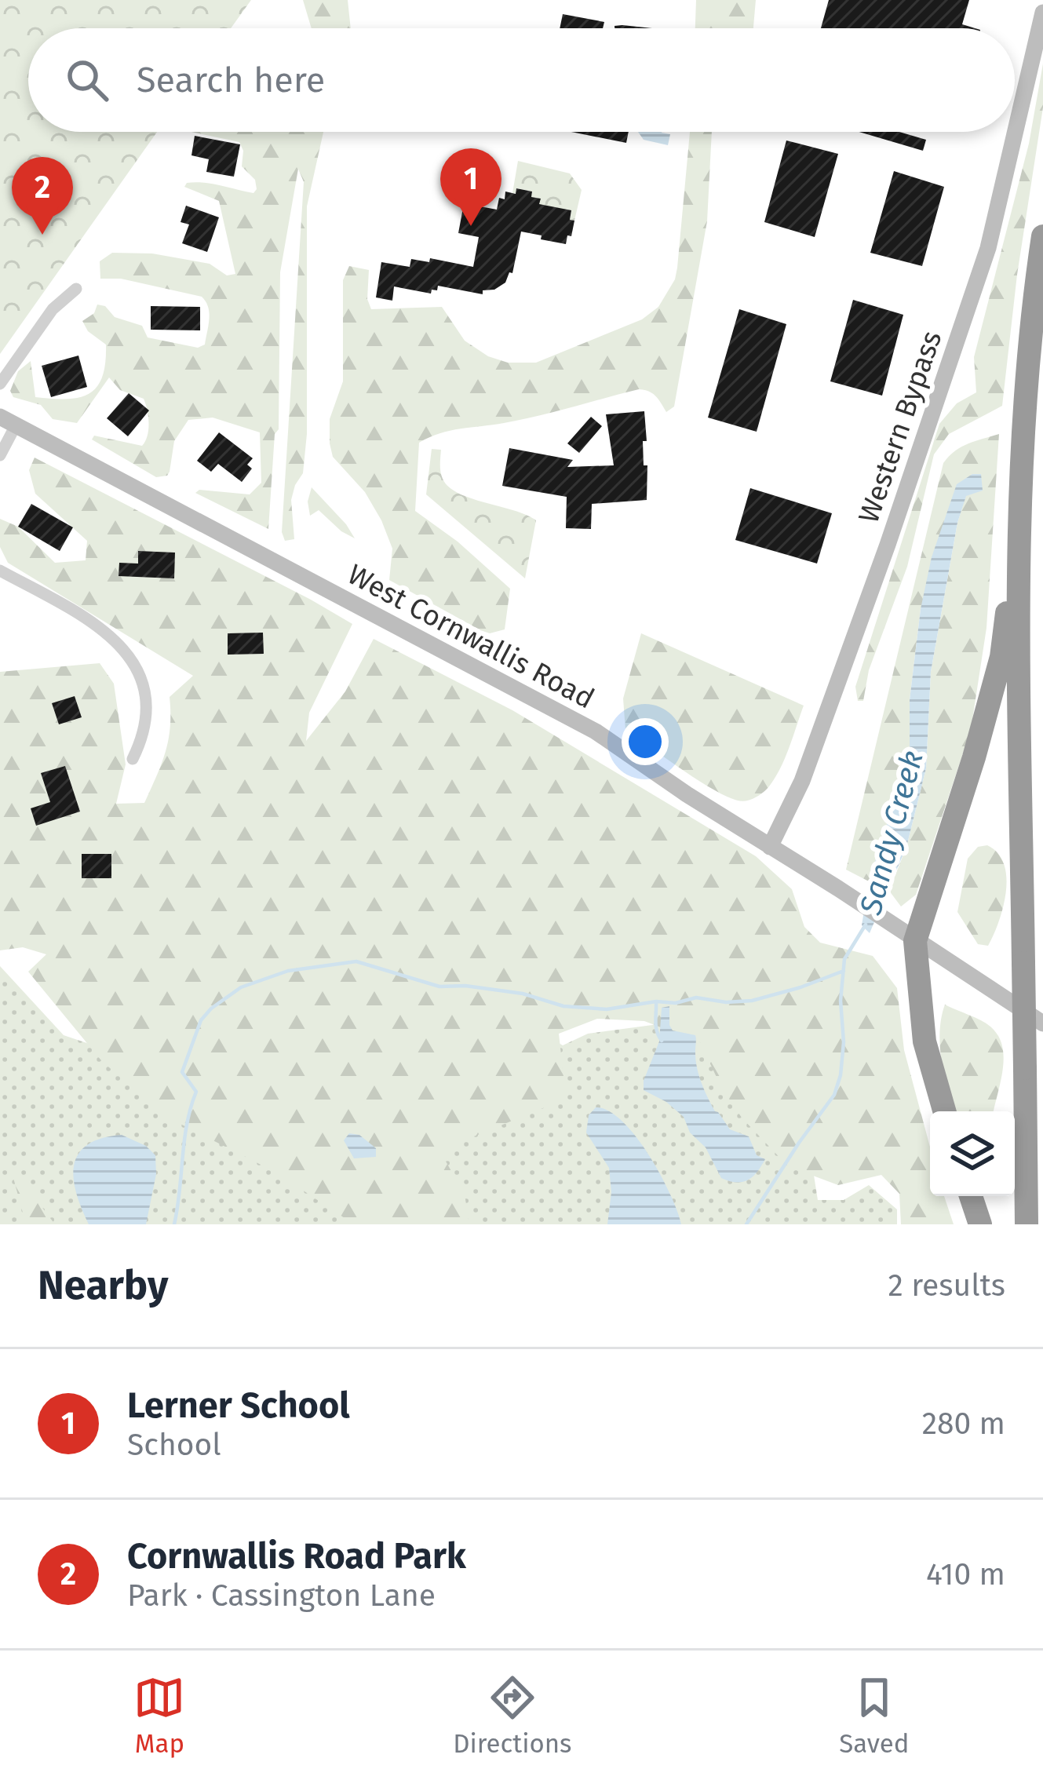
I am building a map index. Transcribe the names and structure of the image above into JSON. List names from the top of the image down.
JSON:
{
  "streets": {
    "street": ["Western Bypass", "West Cornwallis Road"]
  },
  "crossings": [
    ["Western Bypass", "West Cornwallis Road"]
  ],
  "water": ["Sandy Creek"],
  "page": {
    "search": "Search here",
    "pins": ["1", "2"],
    "heading": ["Nearby", "2 results"],
    "list": [
      {
        "mark": "1",
        "name": "Lerner School",
        "note": "School",
        "value": "280 m"
      },
      {
        "mark": "2",
        "name": "Cornwallis Road Park",
        "note": "Park · Cassington Lane",
        "value": "410 m"
      }
    ],
    "nav": ["Map", "Directions", "Saved"]
  }
}
